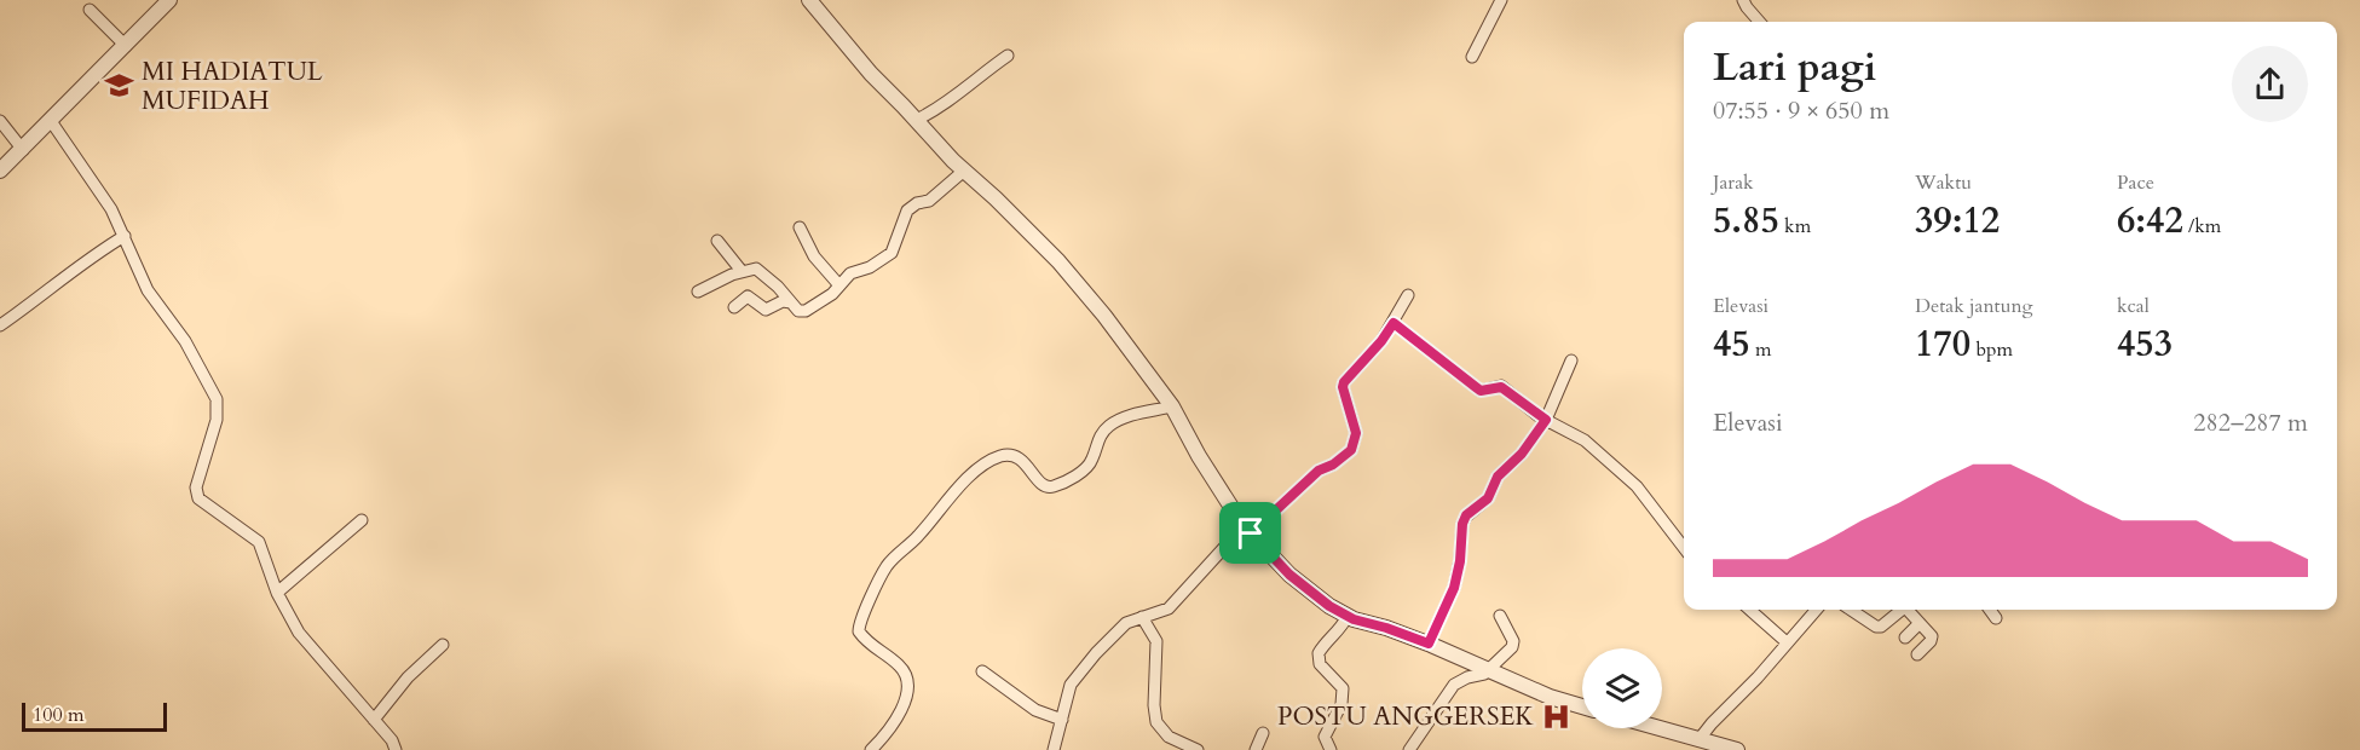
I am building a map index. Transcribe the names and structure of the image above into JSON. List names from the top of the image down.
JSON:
{
  "places": {
    "school or university": ["MI HADIATUL MUFIDAH"],
    "hospital": ["POSTU ANGGERSEK"]
  },
  "scale_bar": "100 m",
  "page": {
    "heading": ["Lari pagi", "07:55 · 9 × 650 m"],
    "stats": [
      ["Jarak", "5.85 km"],
      ["Waktu", "39:12"],
      ["Pace", "6:42 /km"],
      ["Elevasi", "45 m"],
      ["Detak jantung", "170 bpm"],
      ["kcal", "453"]
    ],
    "chart": ["Elevasi", "282–287 m"],
    "scale": "100 m"
  }
}
